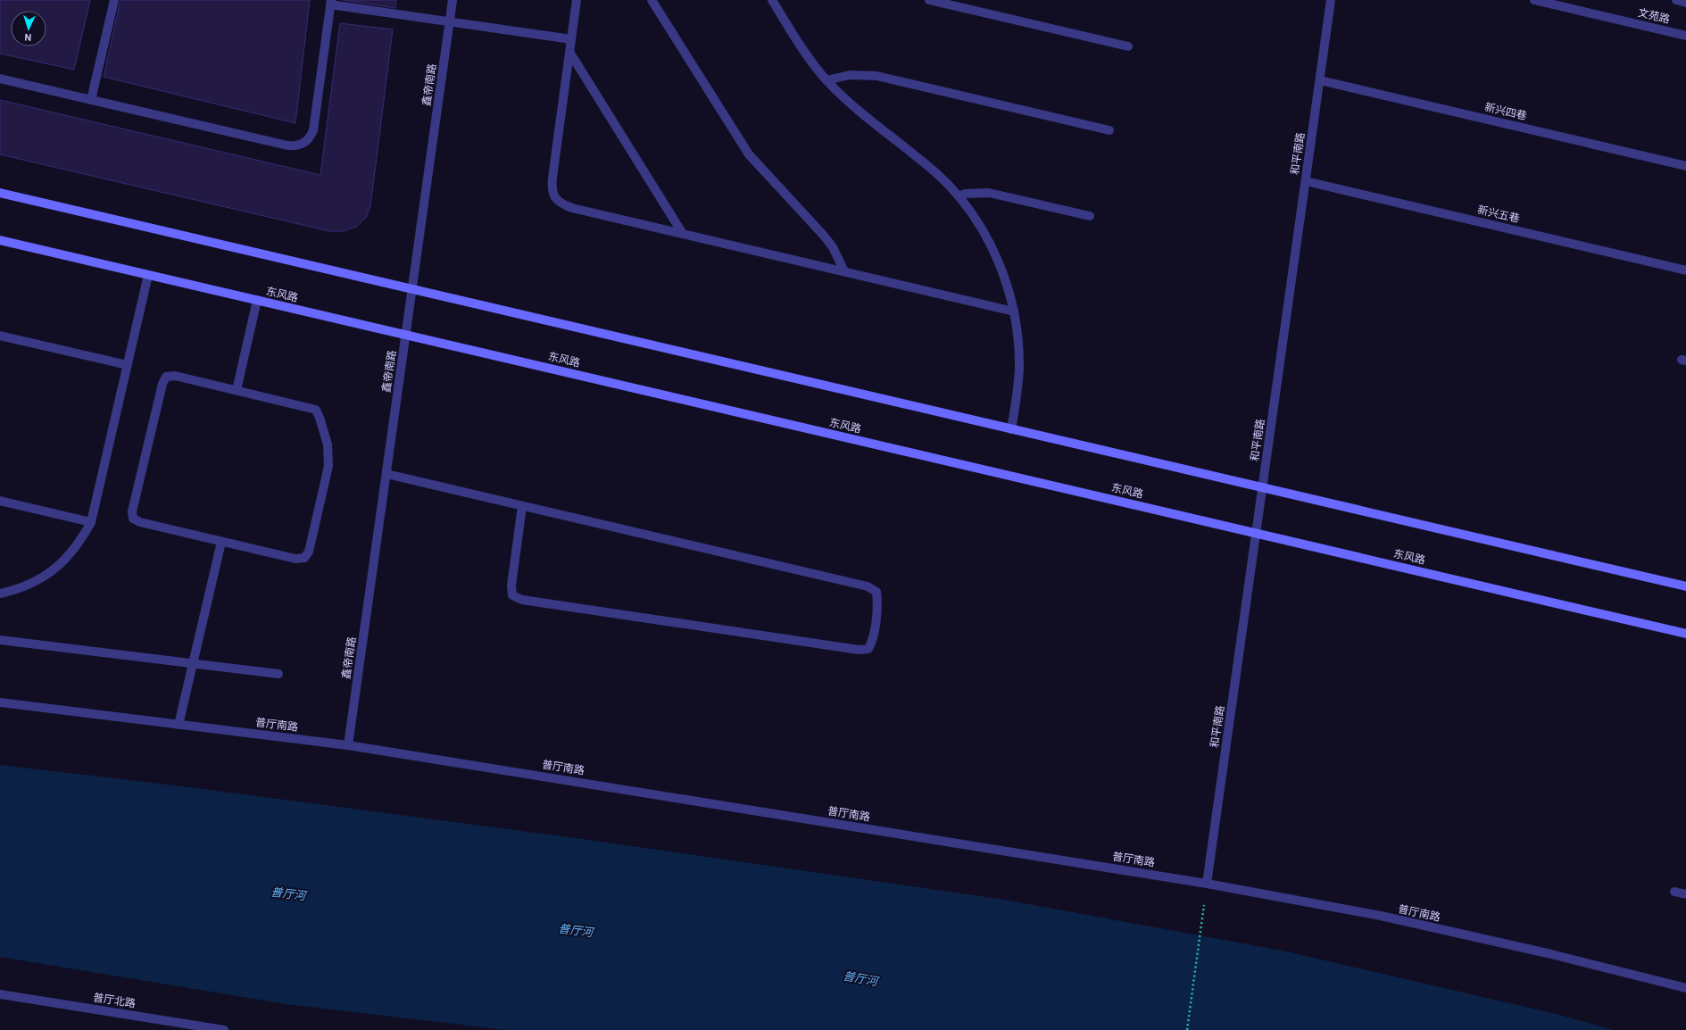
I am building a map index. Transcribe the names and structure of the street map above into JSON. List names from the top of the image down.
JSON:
{
  "streets": {
    "main road": ["东风路"],
    "street": [
      "文苑路",
      "鑫帝南路",
      "新兴四巷",
      "和平南路",
      "新兴五巷",
      "普厅南路",
      "普厅北路"
    ]
  },
  "crossings": [
    ["鑫帝南路", "东风路"],
    ["鑫帝南路", "普厅南路"],
    ["新兴四巷", "和平南路"],
    ["和平南路", "新兴五巷"],
    ["和平南路", "东风路"],
    ["和平南路", "普厅南路"]
  ],
  "water": ["普厅河"],
  "north": "bottom"
}
